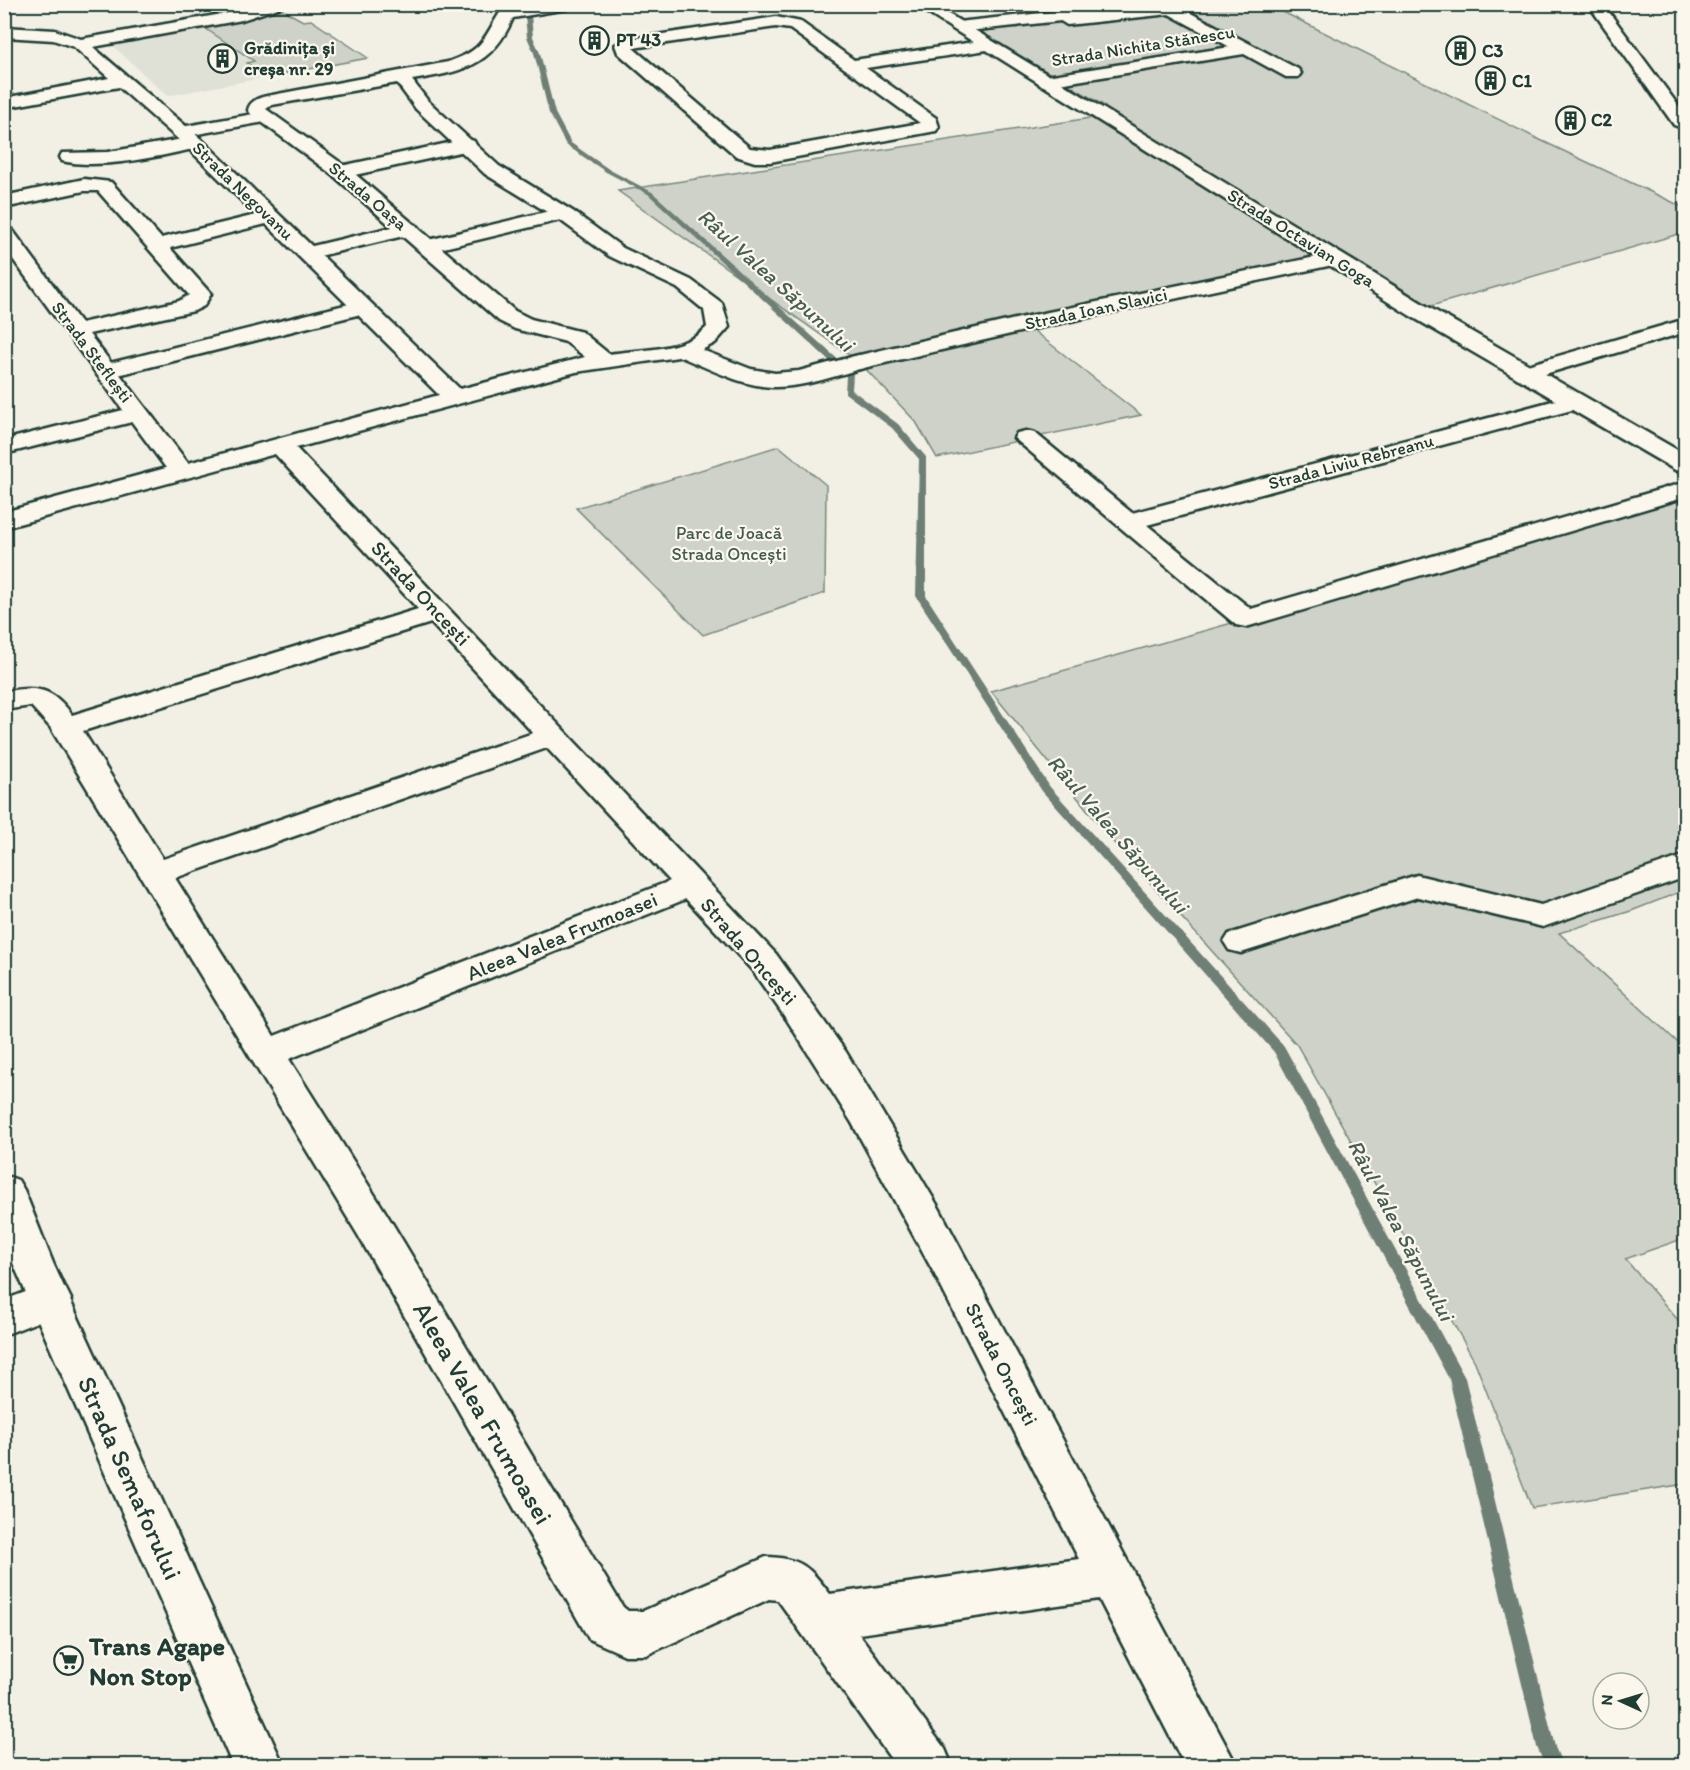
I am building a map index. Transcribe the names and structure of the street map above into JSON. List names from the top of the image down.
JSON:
{
  "streets": {
    "street": [
      "Strada Nichita Stănescu",
      "Strada Negovanu",
      "Strada Oașa",
      "Strada Octavian Goga",
      "Strada Ioan Slavici",
      "Strada Steflești",
      "Strada Liviu Rebreanu",
      "Strada Oncești",
      "Aleea Valea Frumoasei",
      "Strada Semaforului"
    ]
  },
  "crossings": [
    ["Strada Nichita Stănescu", "Strada Octavian Goga"],
    ["Strada Octavian Goga", "Strada Ioan Slavici"],
    ["Strada Octavian Goga", "Strada Liviu Rebreanu"],
    ["Strada Oncești", "Aleea Valea Frumoasei"]
  ],
  "water": ["Râul Valea Săpunului"],
  "parks": ["Parc de Joacă Strada Oncești"],
  "places": {
    "building": [
      "PT 43",
      "C3",
      "Grădinița și creșa nr. 29",
      "C1",
      "C2"
    ],
    "supermarket": ["Trans Agape Non Stop"]
  },
  "north": "left"
}
